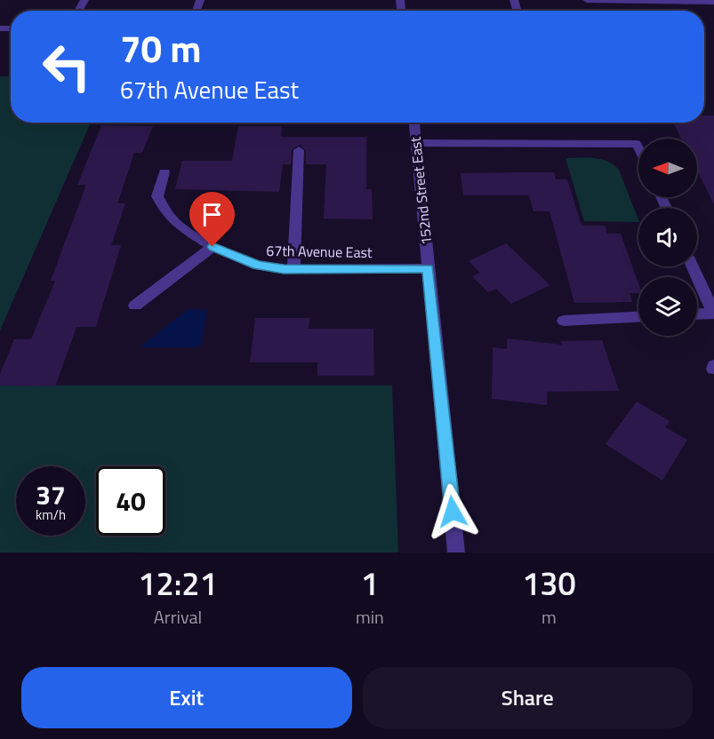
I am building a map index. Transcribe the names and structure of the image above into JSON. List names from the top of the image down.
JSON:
{
  "streets": {
    "street": ["152nd Street East", "67th Avenue East"]
  },
  "crossings": [
    ["152nd Street East", "67th Avenue East"]
  ],
  "north": "left",
  "page": {
    "turn": ["70 m", "67th Avenue East"],
    "speed": "37 km/h",
    "limit": "40",
    "eta": [
      "12:21",
      "Arrival",
      "1",
      "min",
      "130",
      "m"
    ],
    "buttons": ["Exit", "Share"]
  }
}
